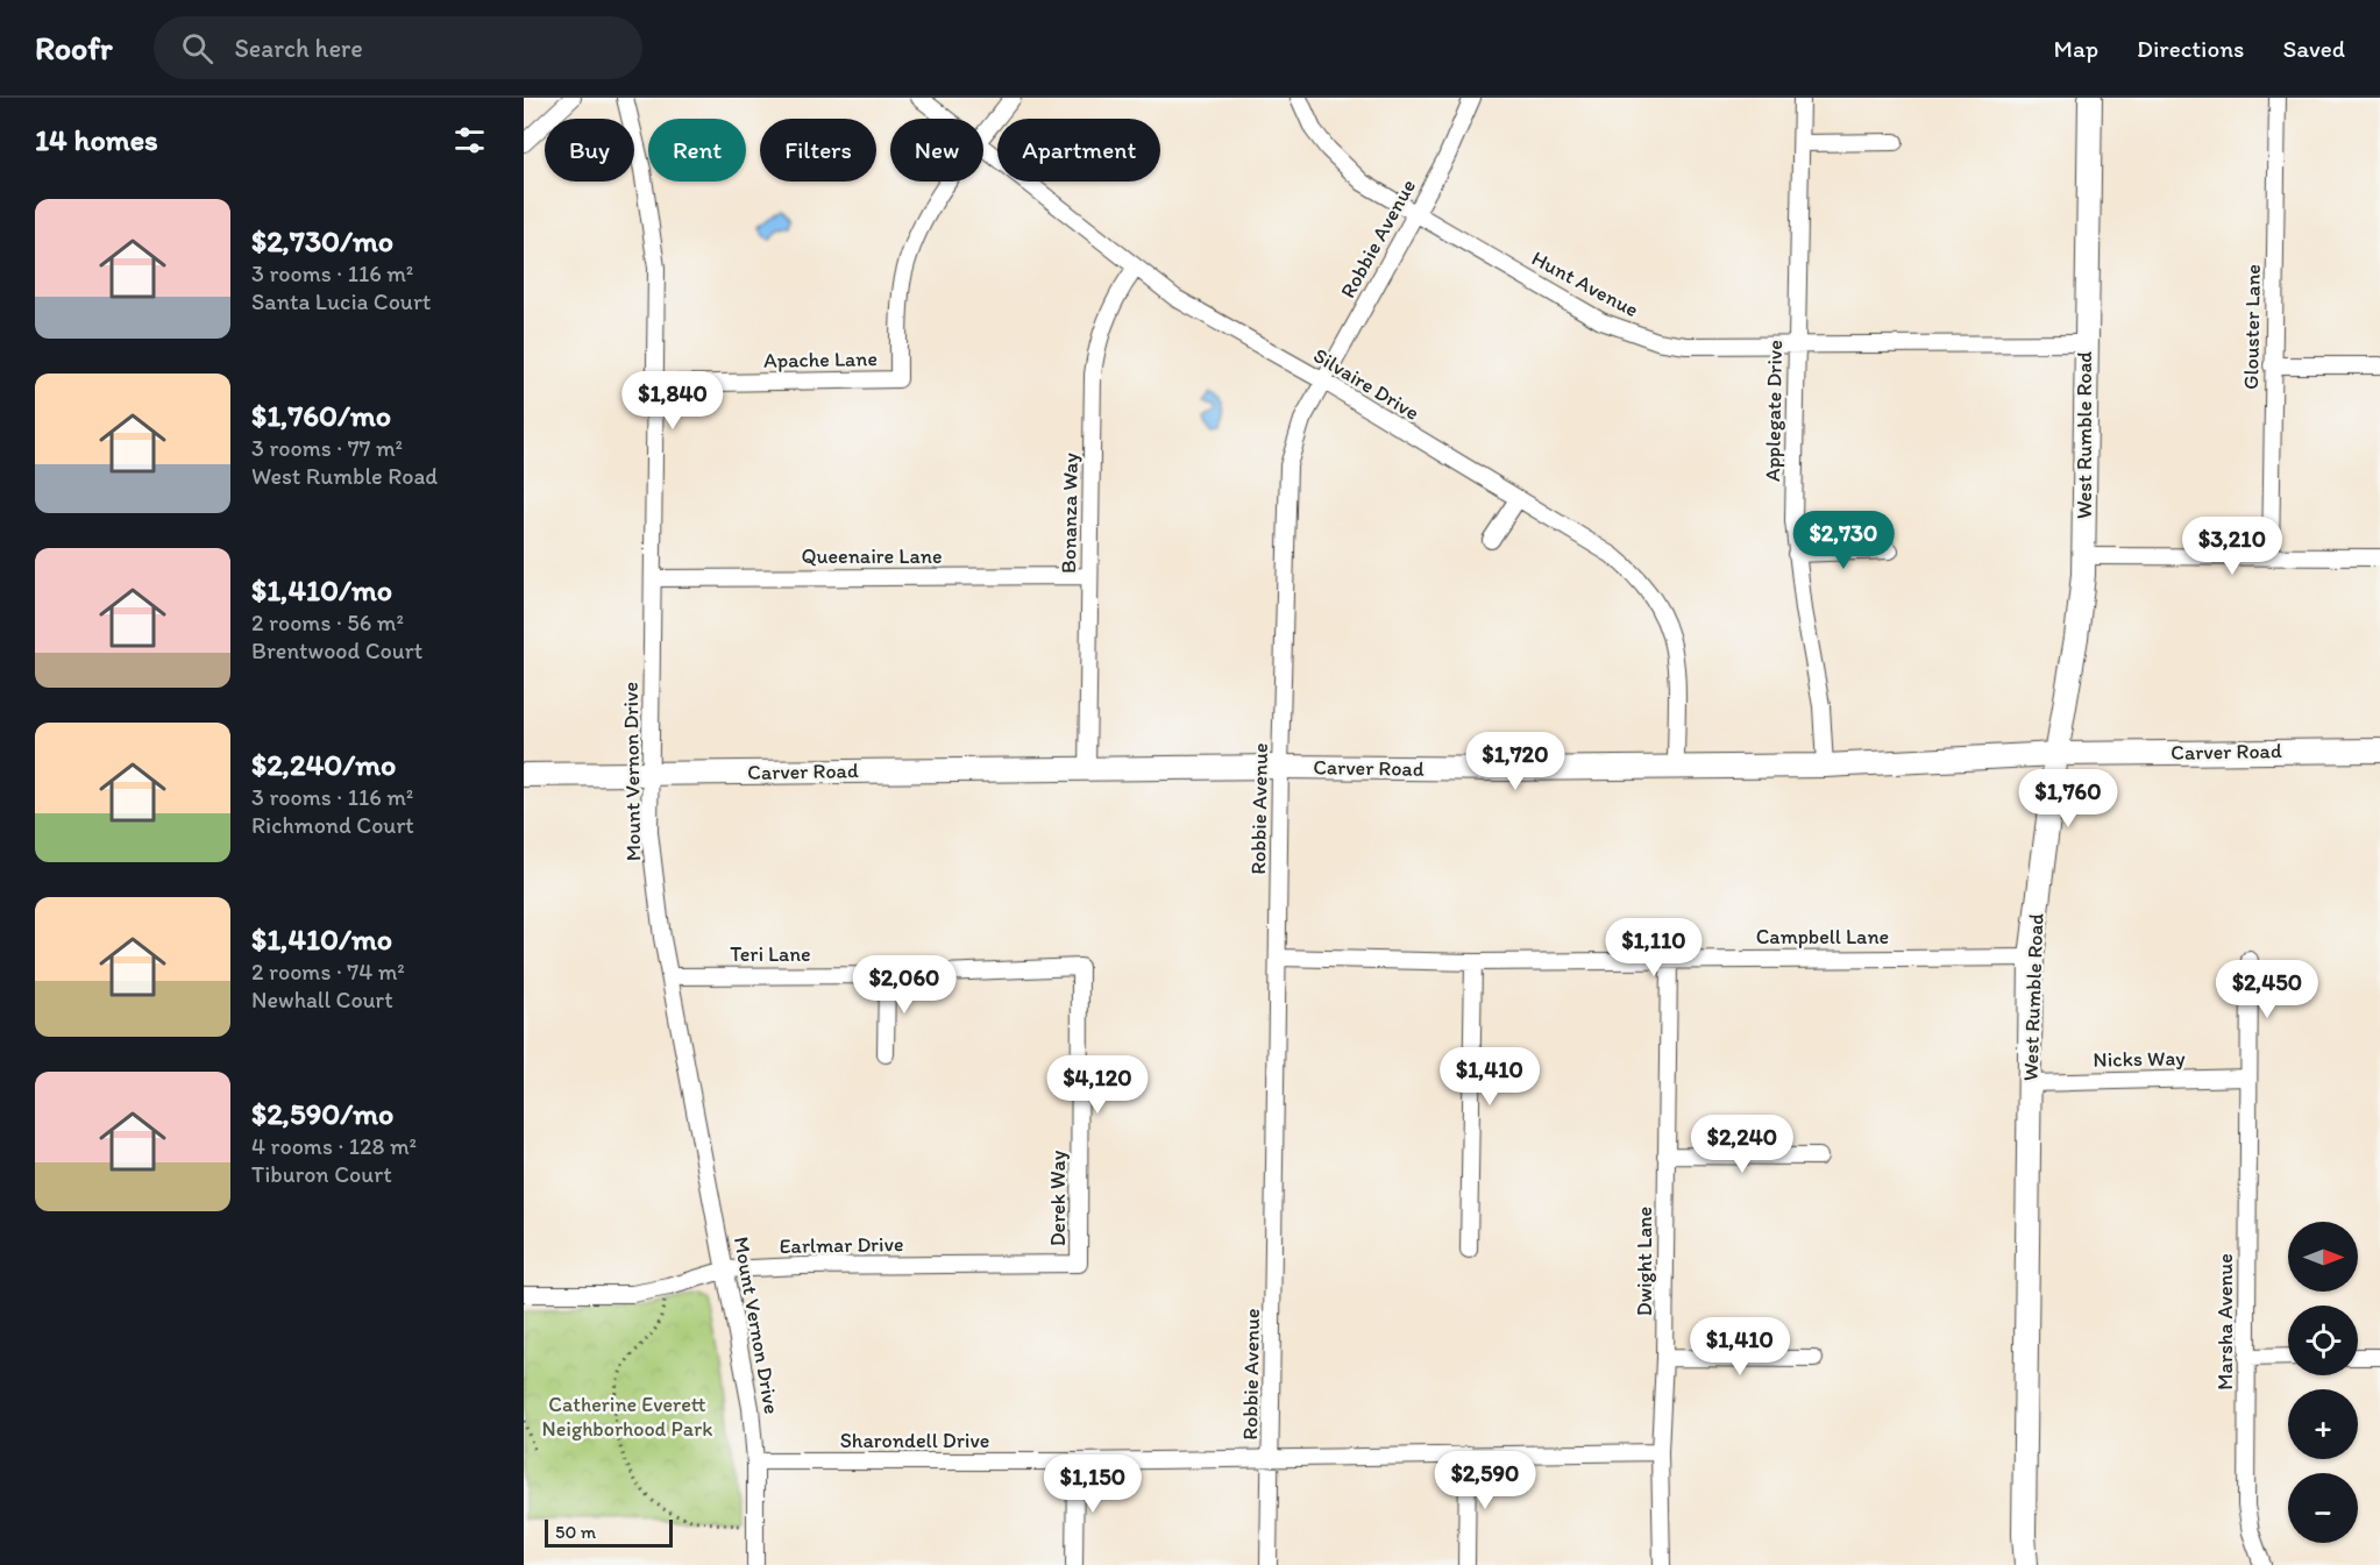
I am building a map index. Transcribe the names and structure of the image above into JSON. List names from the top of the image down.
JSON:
{
  "streets": {
    "street": [
      "Robbie Avenue",
      "Hunt Avenue",
      "Glouster Lane",
      "Apache Lane",
      "Silvaire Drive",
      "Applegate Drive",
      "West Rumble Road",
      "Bonanza Way",
      "Queenaire Lane",
      "Carver Road",
      "Mount Vernon Drive",
      "Campbell Lane",
      "Teri Lane",
      "Nicks Way",
      "Derek Way",
      "Earlmar Drive",
      "Dwight Lane",
      "Marsha Avenue",
      "Sharondell Drive"
    ]
  },
  "crossings": [
    ["Robbie Avenue", "Hunt Avenue"],
    ["Robbie Avenue", "Silvaire Drive"],
    ["Robbie Avenue", "Carver Road"],
    ["Robbie Avenue", "Campbell Lane"],
    ["Robbie Avenue", "Sharondell Drive"],
    ["Hunt Avenue", "Applegate Drive"],
    ["Hunt Avenue", "West Rumble Road"],
    ["Apache Lane", "Mount Vernon Drive"],
    ["Silvaire Drive", "Bonanza Way"],
    ["Silvaire Drive", "Carver Road"],
    ["Applegate Drive", "Carver Road"],
    ["West Rumble Road", "Carver Road"],
    ["West Rumble Road", "Campbell Lane"],
    ["West Rumble Road", "Nicks Way"],
    ["Bonanza Way", "Queenaire Lane"],
    ["Bonanza Way", "Carver Road"],
    ["Queenaire Lane", "Mount Vernon Drive"],
    ["Carver Road", "Mount Vernon Drive"],
    ["Mount Vernon Drive", "Teri Lane"],
    ["Mount Vernon Drive", "Earlmar Drive"],
    ["Mount Vernon Drive", "Sharondell Drive"],
    ["Campbell Lane", "Dwight Lane"],
    ["Teri Lane", "Derek Way"],
    ["Nicks Way", "Marsha Avenue"],
    ["Derek Way", "Earlmar Drive"],
    ["Dwight Lane", "Sharondell Drive"]
  ],
  "parks": ["Catherine Everett Neighborhood Park"],
  "scale_bar": "50 m",
  "north": "right",
  "page": {
    "header": "Roofr",
    "search": "Search here",
    "nav": ["Map", "Directions", "Saved"],
    "heading": "14 homes",
    "chip": [
      "Buy",
      "Rent",
      "Filters",
      "New",
      "Apartment"
    ],
    "list": [
      {
        "name": "$2,730/mo",
        "note": "3 rooms · 116 m² · Santa Lucia Court"
      },
      {
        "name": "$1,760/mo",
        "note": "3 rooms · 77 m² · West Rumble Road"
      },
      {
        "name": "$1,410/mo",
        "note": "2 rooms · 56 m² · Brentwood Court"
      },
      {
        "name": "$2,240/mo",
        "note": "3 rooms · 116 m² · Richmond Court"
      },
      {
        "name": "$1,410/mo",
        "note": "2 rooms · 74 m² · Newhall Court"
      },
      {
        "name": "$2,590/mo",
        "note": "4 rooms · 128 m² · Tiburon Court"
      }
    ],
    "price": [
      "$1,840",
      "$2,730",
      "$3,210",
      "$1,720",
      "$1,760",
      "$1,110",
      "$2,060",
      "$2,450",
      "$1,410",
      "$4,120",
      "$2,240",
      "$1,410",
      "$2,590",
      "$1,150"
    ],
    "map_buttons": ["+", "−"],
    "scale": "50 m"
  }
}
